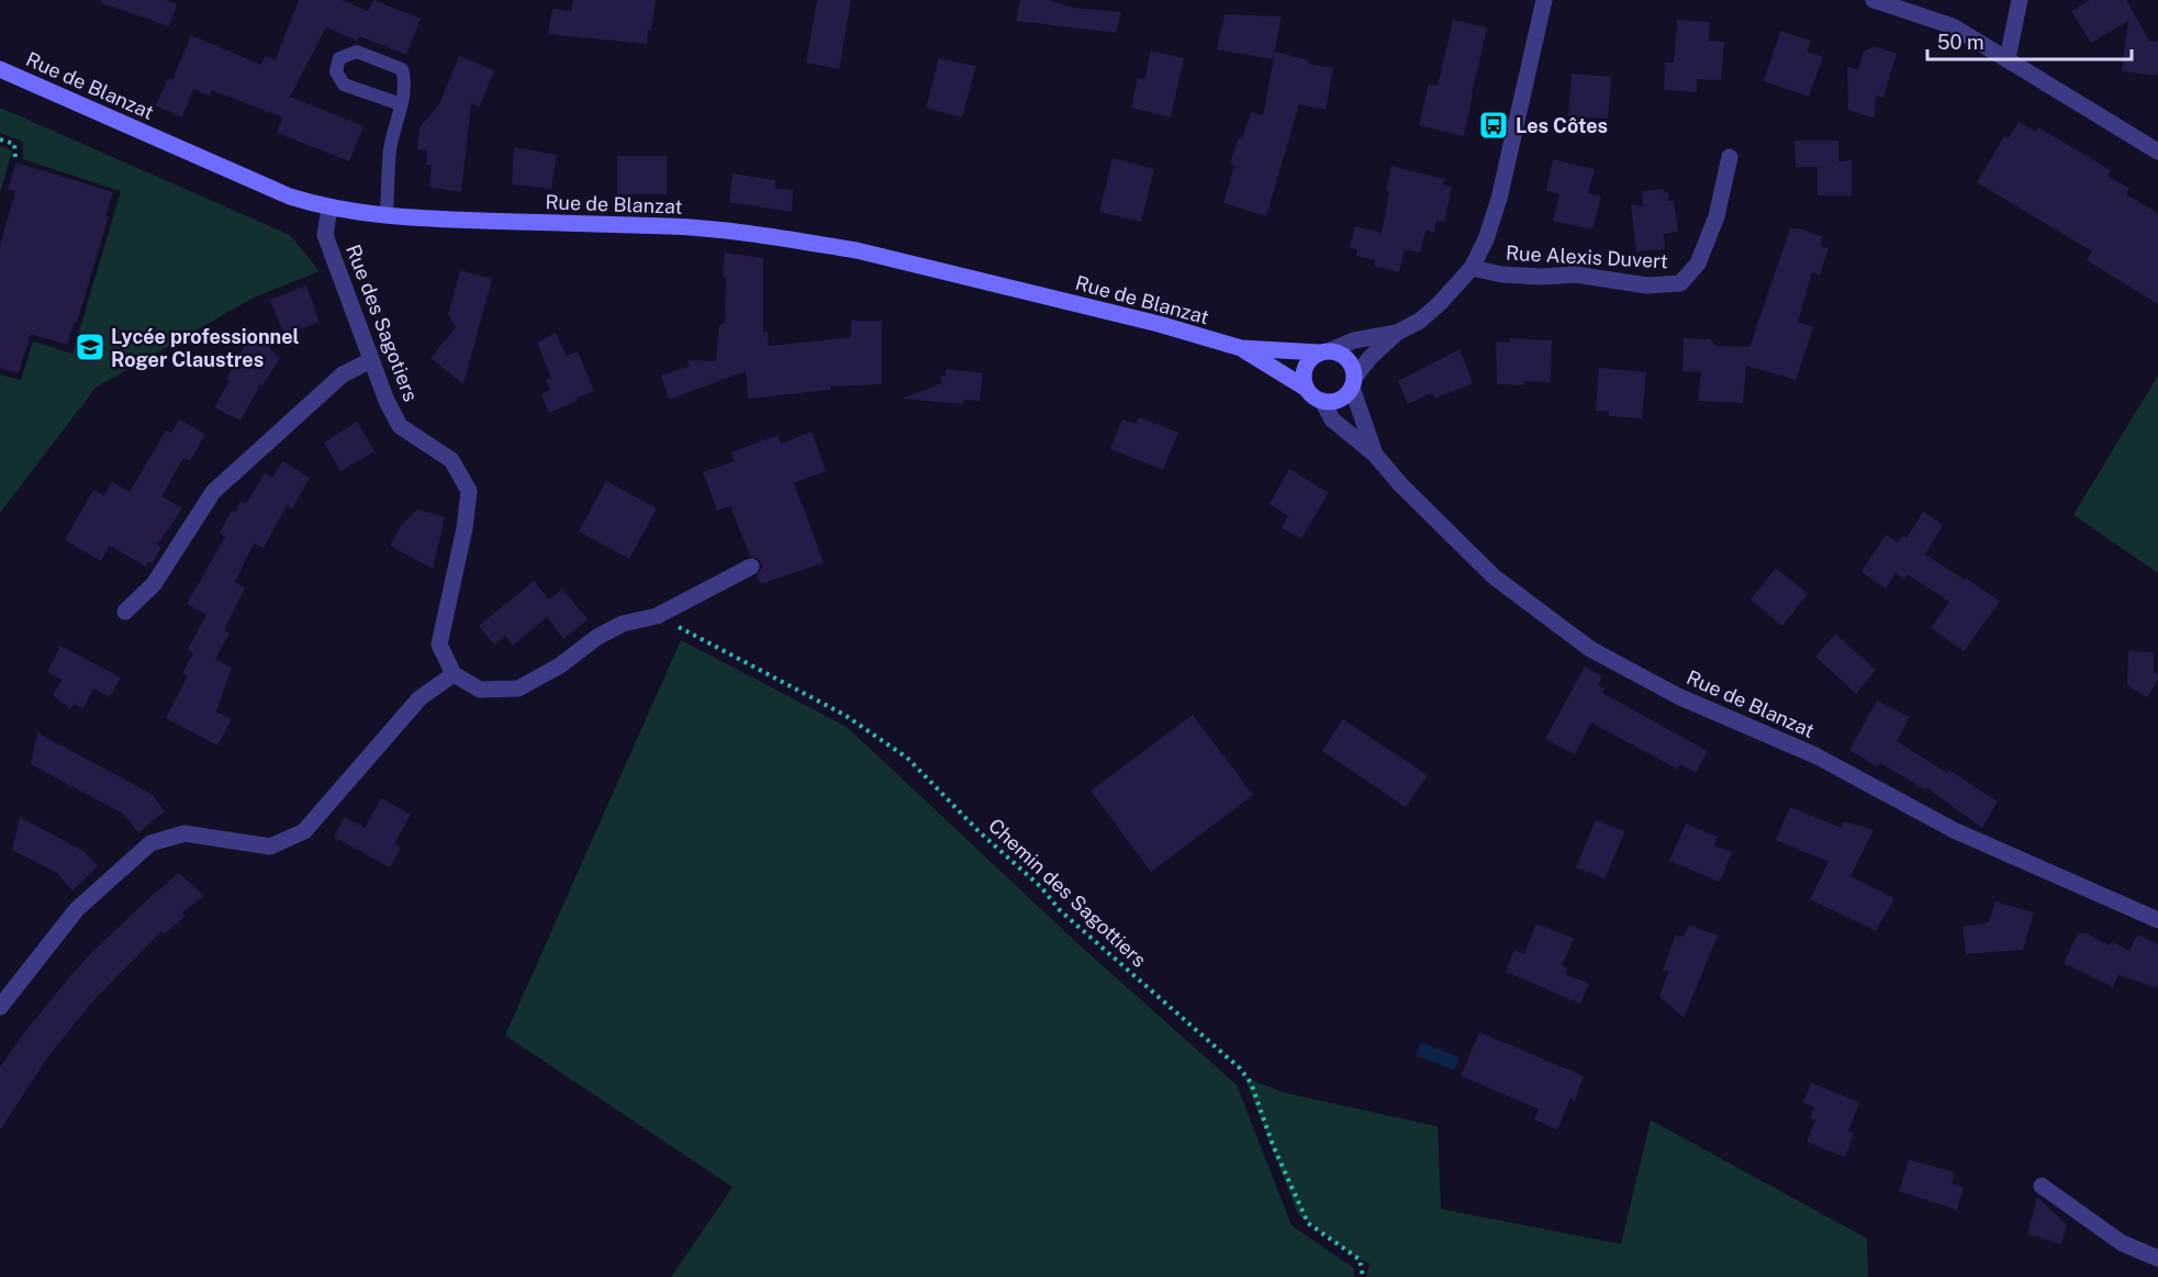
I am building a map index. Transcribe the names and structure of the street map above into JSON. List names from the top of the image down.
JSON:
{
  "streets": {
    "street": ["Rue de Blanzat", "Rue Alexis Duvert", "Rue des Sagotiers"],
    "path": ["Chemin des Sagottiers"]
  },
  "crossings": [
    ["Rue de Blanzat", "Rue Alexis Duvert"],
    ["Rue de Blanzat", "Rue des Sagotiers"]
  ],
  "places": {
    "bus stop": ["Les Côtes"],
    "school or university": ["Lycée professionnel Roger Claustres"]
  },
  "scale_bar": "50 m"
}
